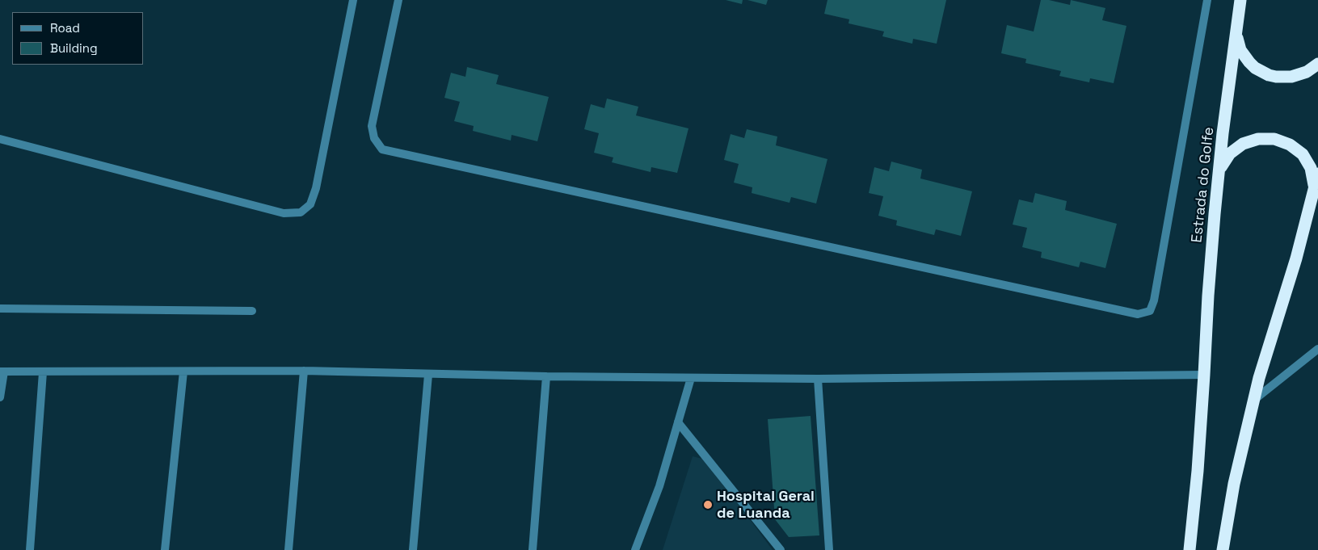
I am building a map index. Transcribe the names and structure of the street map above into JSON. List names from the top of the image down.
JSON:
{
  "streets": {
    "highway": ["Estrada do Golfe"]
  },
  "places": ["Hospital Geral de Luanda"],
  "legend": ["Road", "Building"]
}
